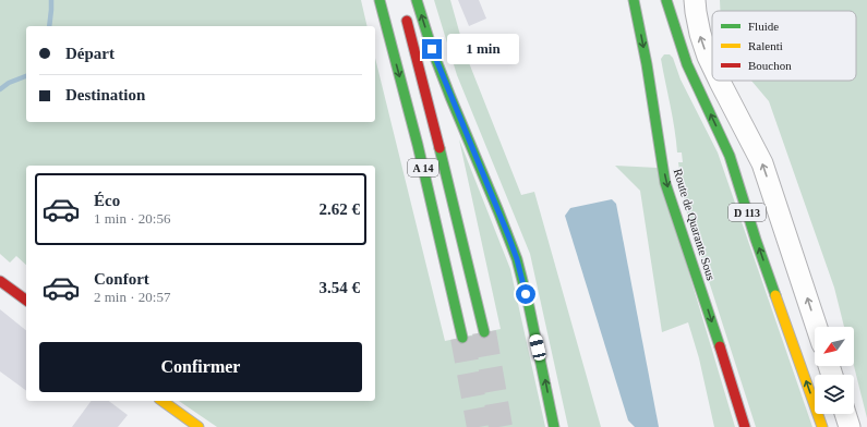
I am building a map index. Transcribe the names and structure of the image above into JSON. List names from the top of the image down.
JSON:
{
  "streets": {
    "main road": ["A 14", "D 113", "Route de Quarante Sous"]
  },
  "legend": ["Fluide", "Ralenti", "Bouchon"],
  "north": "bottom left",
  "page": {
    "banner": ["Départ", "Destination"],
    "bubble": "1 min",
    "list": [
      {
        "name": "Éco",
        "note": "1 min · 20:56",
        "value": "2.62 €"
      },
      {
        "name": "Confort",
        "note": "2 min · 20:57",
        "value": "3.54 €"
      }
    ],
    "buttons": "Confirmer"
  }
}
